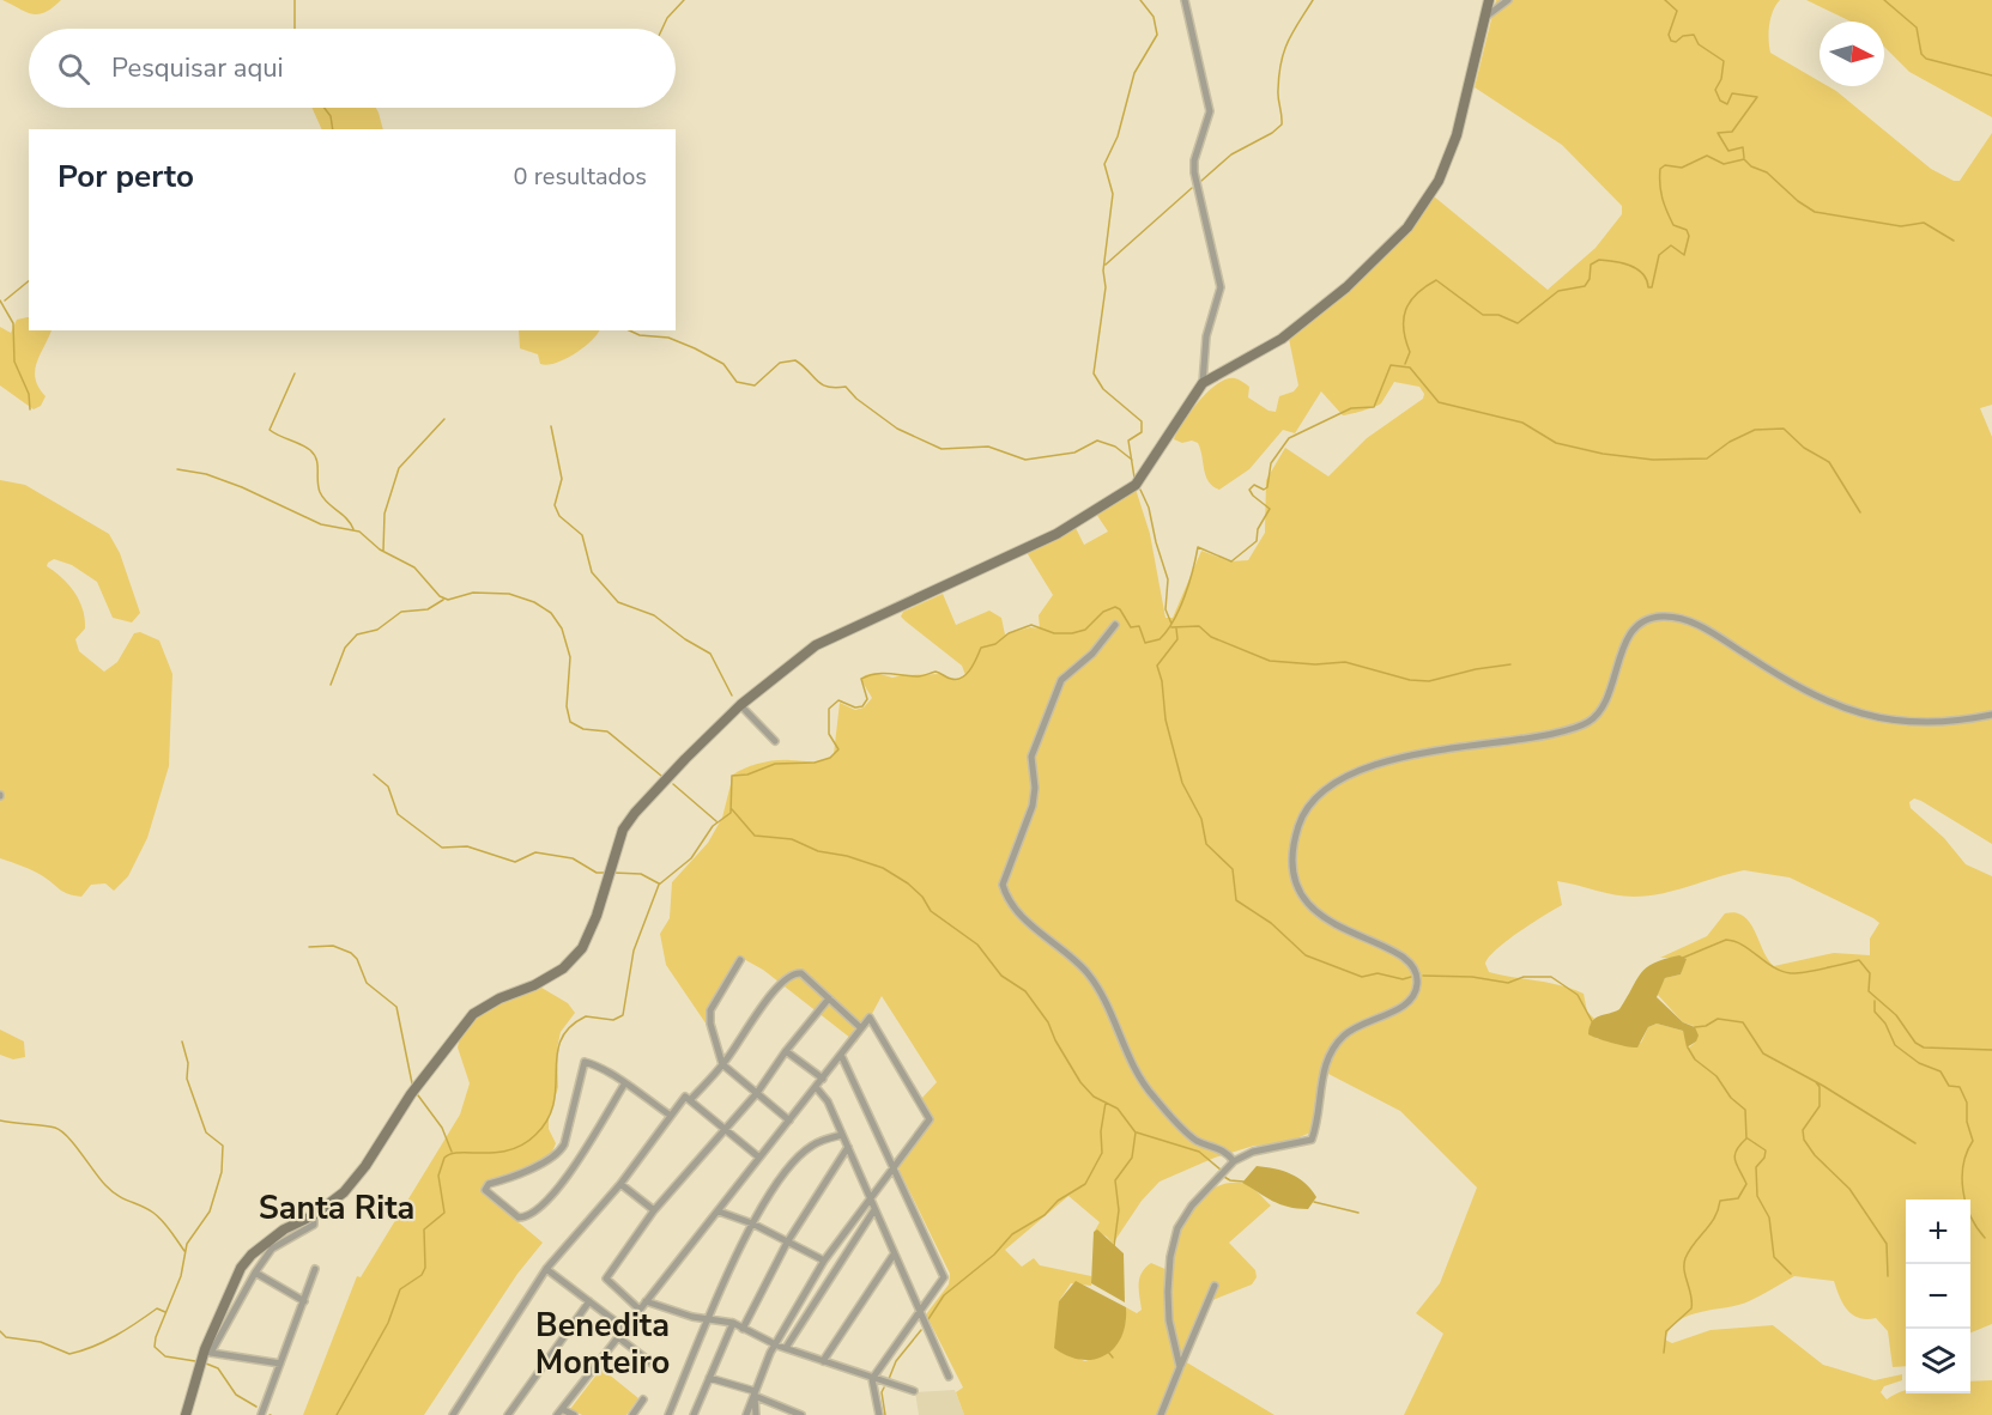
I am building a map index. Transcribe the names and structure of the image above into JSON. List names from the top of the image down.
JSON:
{
  "districts": ["Santa Rita", "Benedita Monteiro"],
  "north": "right",
  "page": {
    "search": "Pesquisar aqui",
    "heading": ["Por perto", "0 resultados"],
    "map_buttons": ["+", "−"]
  }
}
